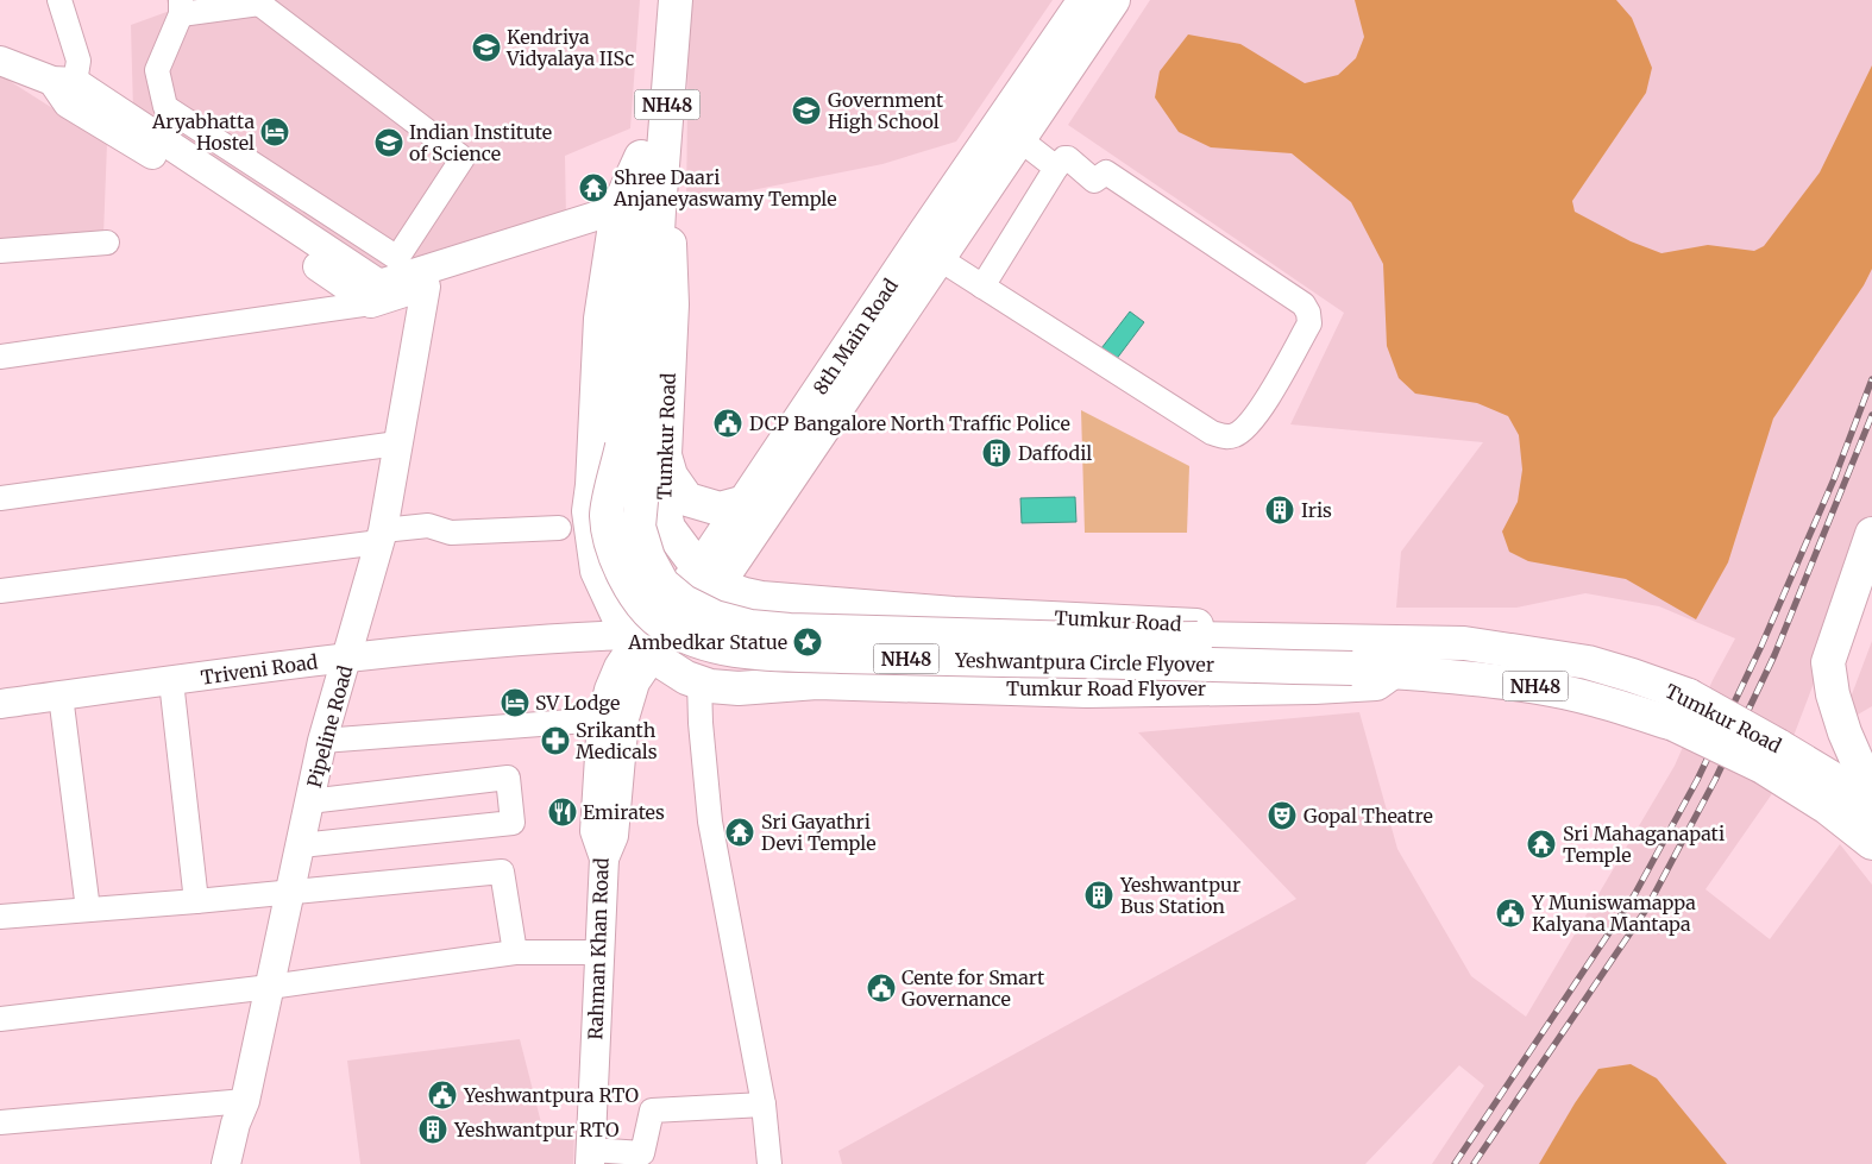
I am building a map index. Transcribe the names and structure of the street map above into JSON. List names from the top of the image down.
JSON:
{
  "streets": {
    "main road": [
      "NH48",
      "8th Main Road",
      "Tumkur Road",
      "Yeshwantpura Circle Flyover",
      "Tumkur Road Flyover"
    ],
    "street": ["Triveni Road", "Pipeline Road", "Rahman Khan Road"]
  },
  "crossings": [
    ["NH48", "Yeshwantpura Circle Flyover"],
    ["8th Main Road", "Tumkur Road"],
    ["8th Main Road", "Triveni Road"],
    ["8th Main Road", "Rahman Khan Road"],
    ["Tumkur Road", "Yeshwantpura Circle Flyover"],
    ["Tumkur Road", "Tumkur Road Flyover"],
    ["Yeshwantpura Circle Flyover", "Tumkur Road Flyover"],
    ["Triveni Road", "Pipeline Road"],
    ["Triveni Road", "Rahman Khan Road"]
  ],
  "places": {
    "school or university": ["Kendriya Vidyalaya IISc", "Government High School", "Indian Institute of Science"],
    "hotel": ["Aryabhatta Hostel", "SV Lodge"],
    "temple": ["Shree Daari Anjaneyaswamy Temple", "Sri Gayathri Devi Temple", "Sri Mahaganapati Temple"],
    "public building": [
      "DCP Bangalore North Traffic Police",
      "Y Muniswamappa Kalyana Mantapa",
      "Cente for Smart Governance",
      "Yeshwantpura RTO"
    ],
    "building": [
      "Daffodil",
      "Iris",
      "Yeshwantpur Bus Station",
      "Yeshwantpur RTO"
    ],
    "place": ["Ambedkar Statue"],
    "pharmacy": ["Srikanth Medicals"],
    "restaurant": ["Emirates"],
    "theatre": ["Gopal Theatre"]
  }
}
